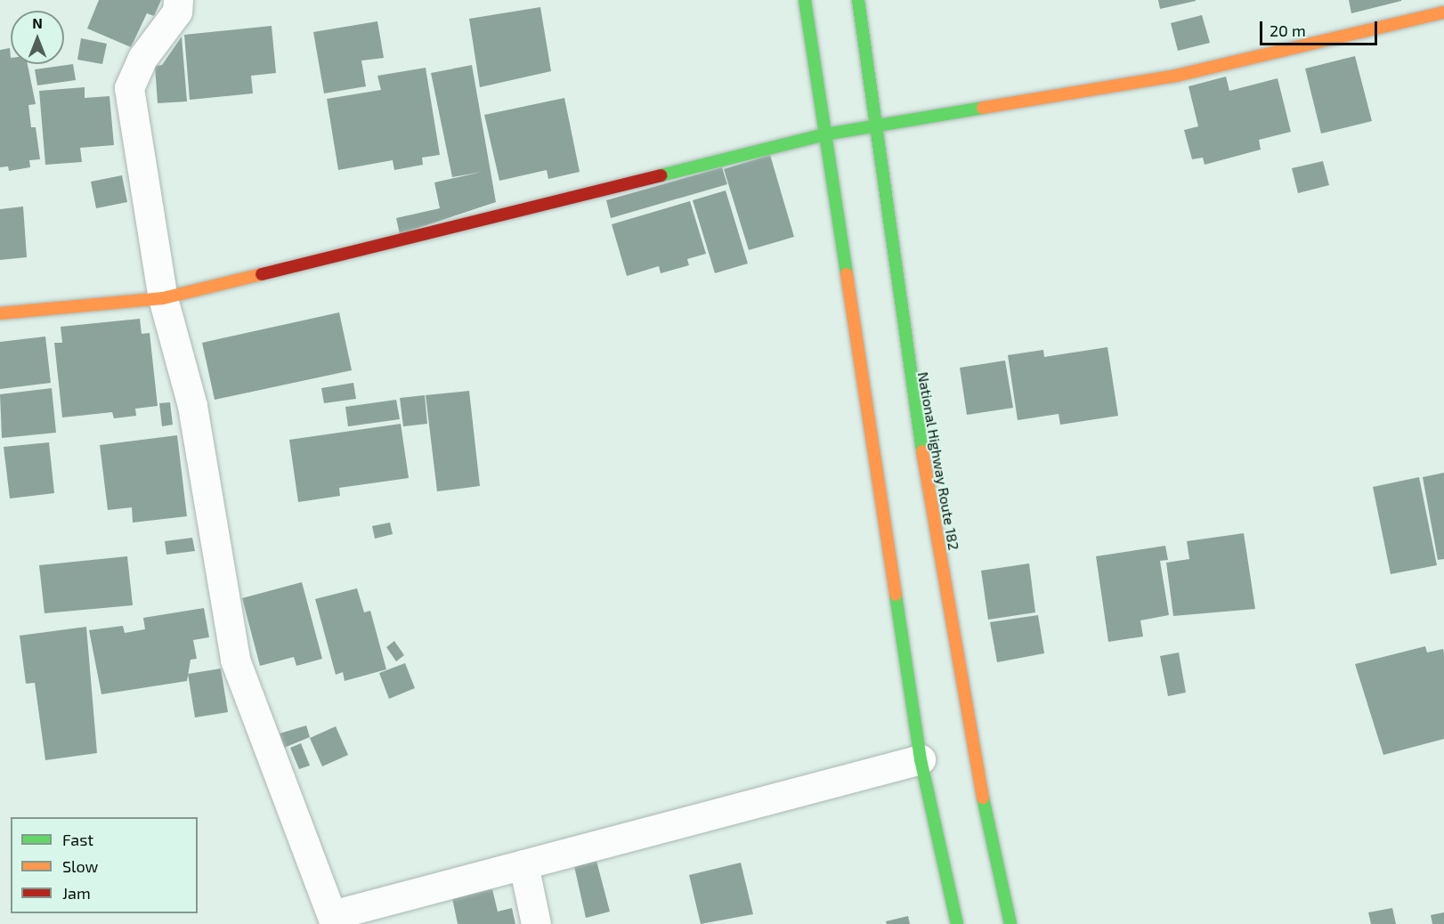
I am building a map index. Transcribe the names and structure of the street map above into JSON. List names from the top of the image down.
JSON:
{
  "streets": {
    "main road": ["National Highway Route 182"]
  },
  "legend": ["Fast", "Slow", "Jam"],
  "scale_bar": "20 m",
  "north": "top"
}
